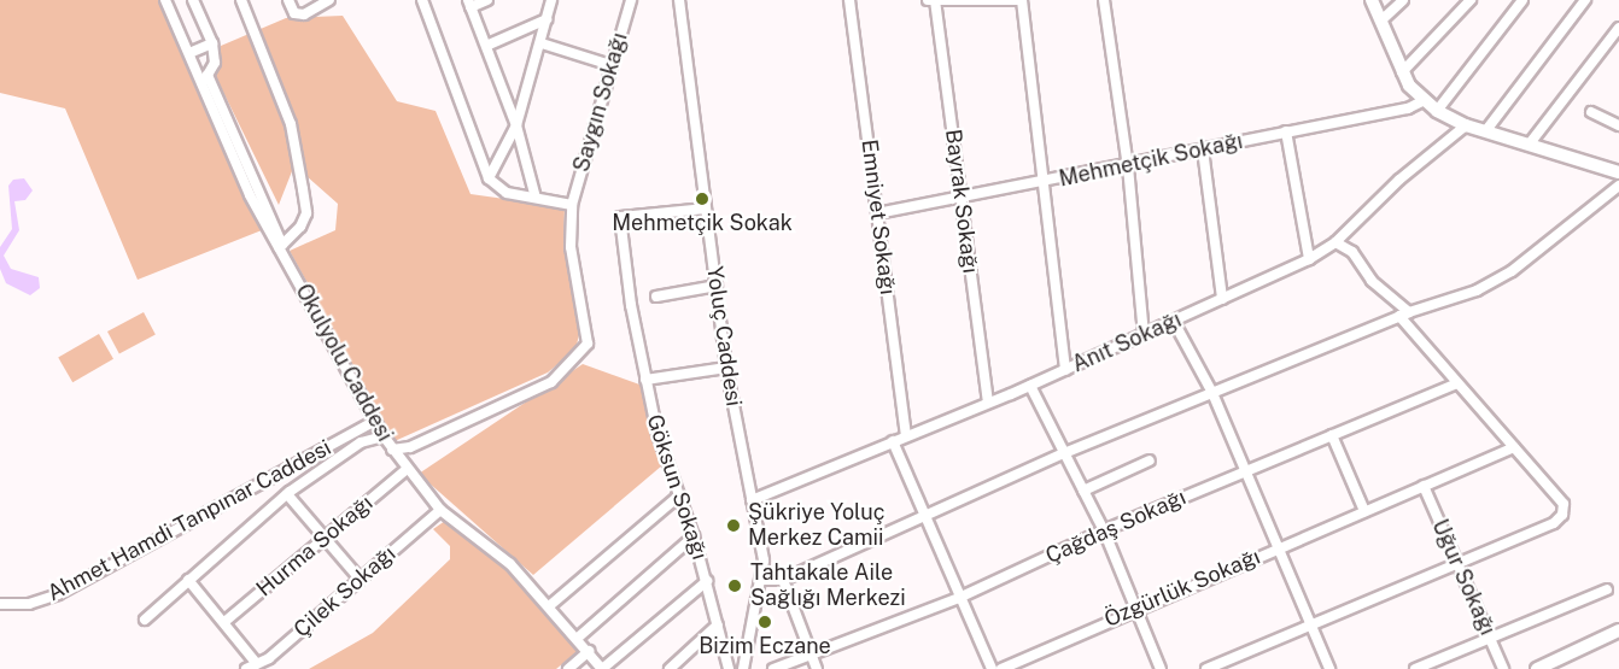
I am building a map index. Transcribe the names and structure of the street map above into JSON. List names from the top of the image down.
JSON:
{
  "streets": {
    "street": [
      "Saygın Sokağı",
      "Mehmetçik Sokağı",
      "Bayrak Sokağı",
      "Emniyet Sokağı",
      "Yoluç Caddesi",
      "Anıt Sokağı",
      "Okulyolu Caddesi",
      "Göksun Sokağı",
      "Ahmet Hamdi Tanpınar Caddesi",
      "Çağdaş Sokağı",
      "Hurma Sokağı",
      "Uğur Sokağı",
      "Özgürlük Sokağı",
      "Çilek Sokağı"
    ]
  },
  "crossings": [
    ["Saygın Sokağı", "Okulyolu Caddesi"],
    ["Mehmetçik Sokağı", "Bayrak Sokağı"],
    ["Mehmetçik Sokağı", "Emniyet Sokağı"],
    ["Bayrak Sokağı", "Anıt Sokağı"],
    ["Emniyet Sokağı", "Anıt Sokağı"],
    ["Yoluç Caddesi", "Anıt Sokağı"],
    ["Yoluç Caddesi", "Göksun Sokağı"],
    ["Okulyolu Caddesi", "Ahmet Hamdi Tanpınar Caddesi"],
    ["Okulyolu Caddesi", "Hurma Sokağı"],
    ["Okulyolu Caddesi", "Çilek Sokağı"],
    ["Uğur Sokağı", "Özgürlük Sokağı"]
  ],
  "places": [
    "Mehmetçik Sokak",
    "Şükriye Yoluç Merkez Camii",
    "Tahtakale Aile Sağlığı Merkezi",
    "Bizim Eczane"
  ]
}
